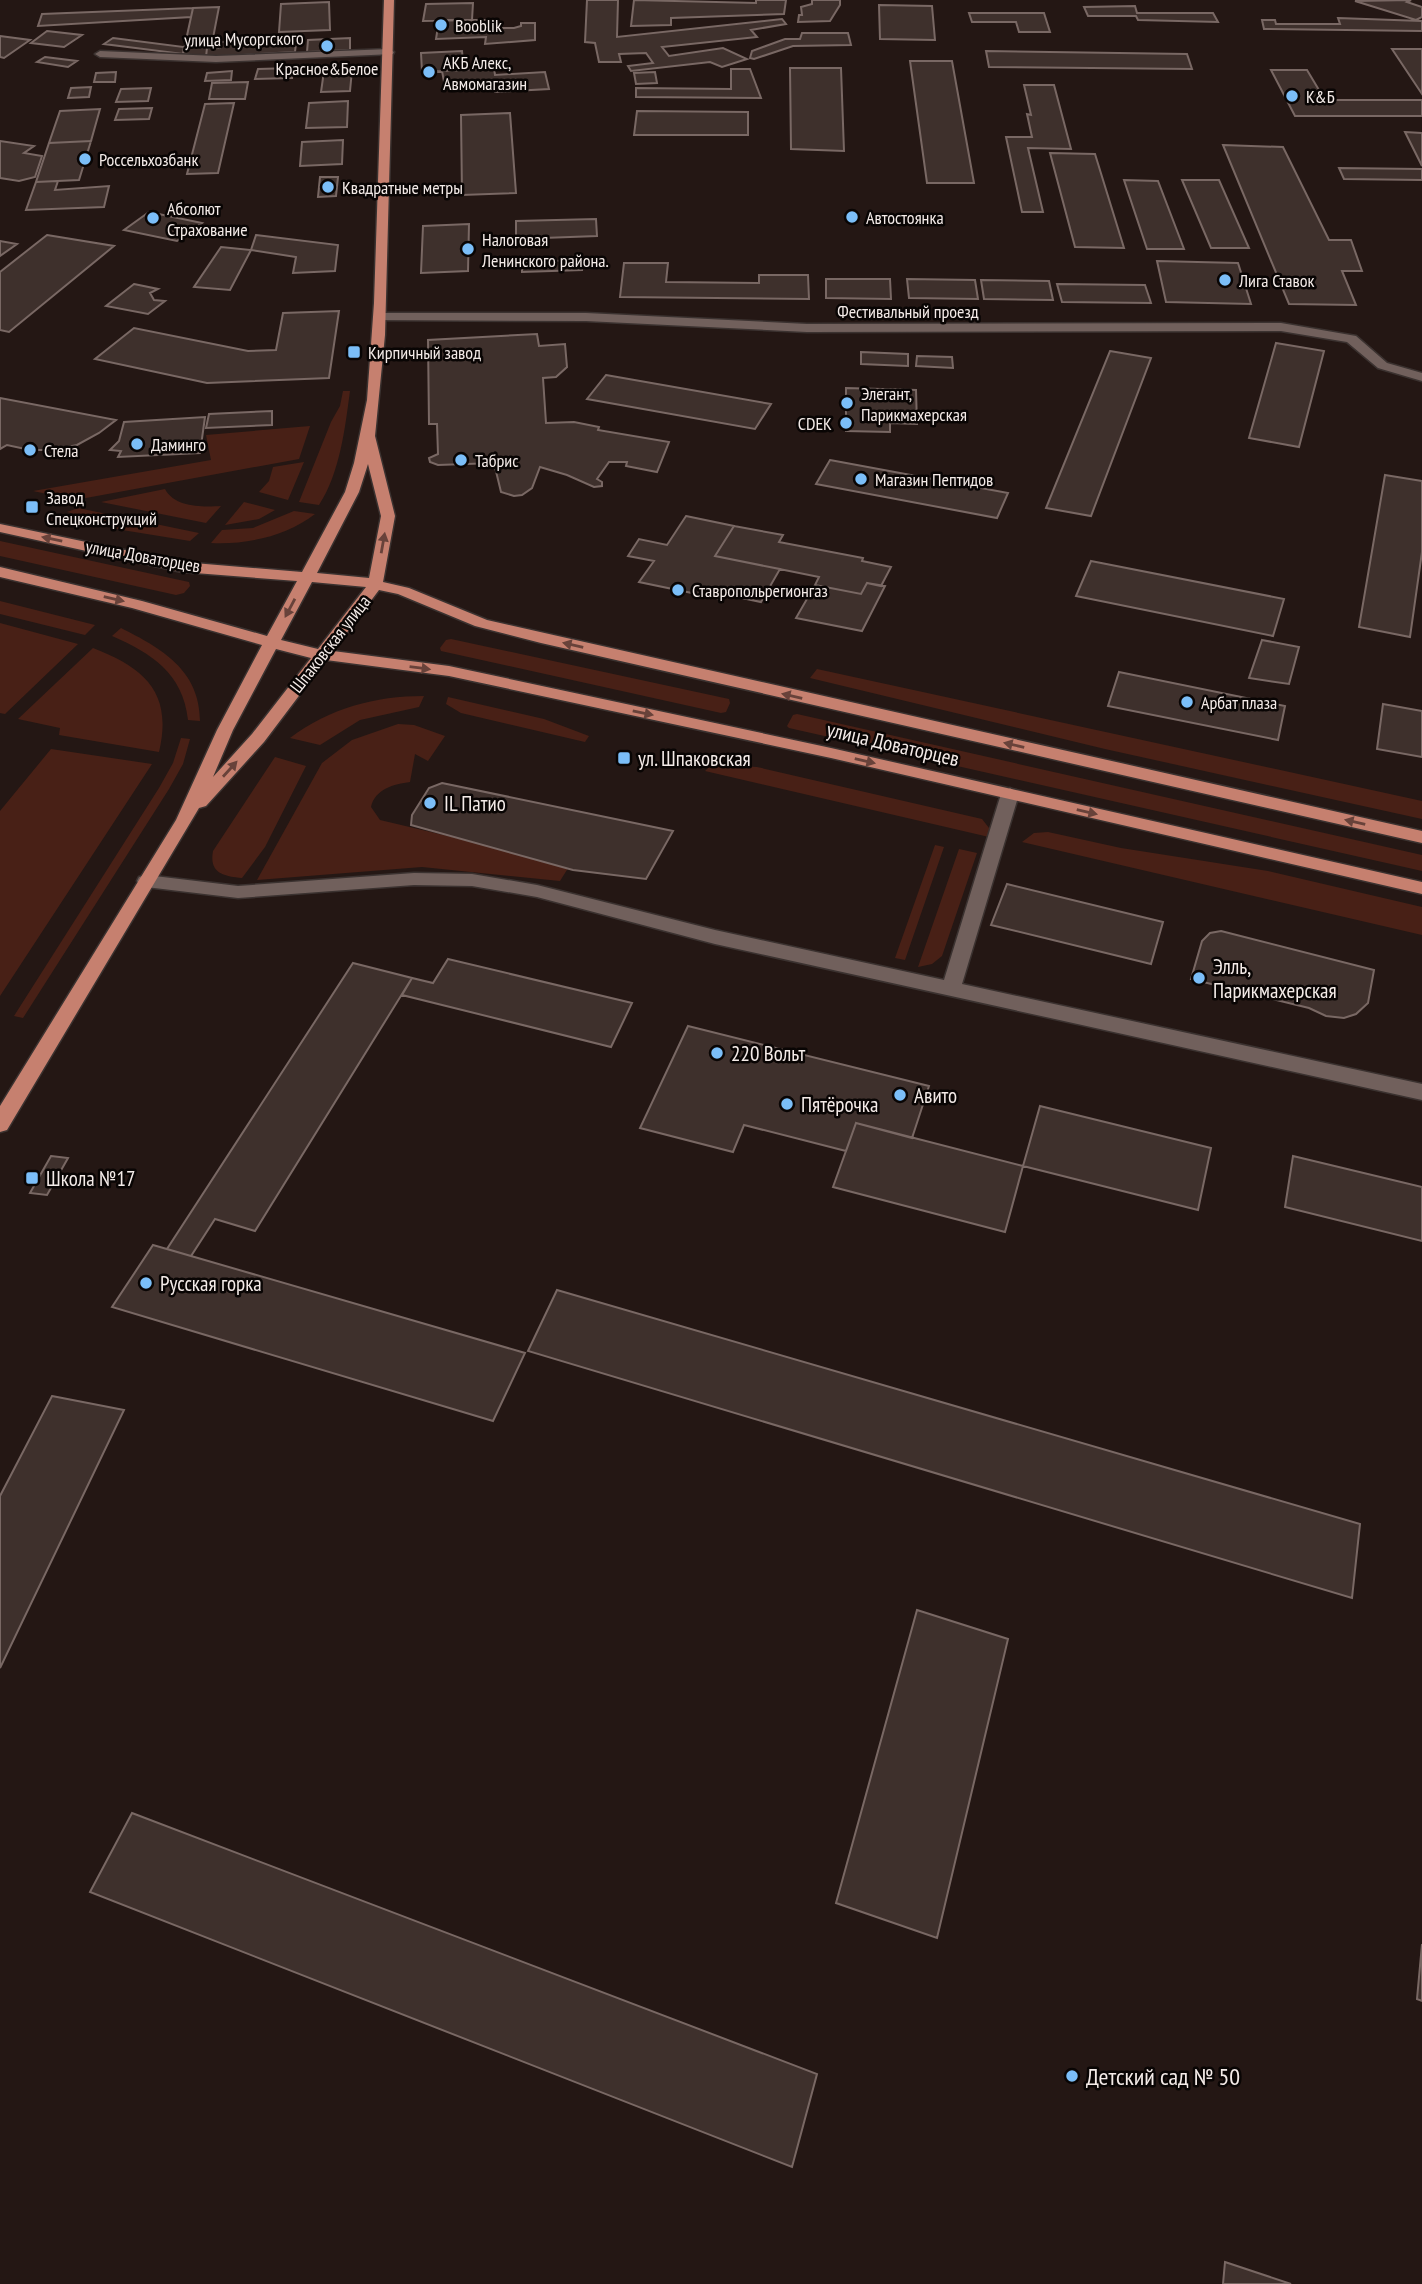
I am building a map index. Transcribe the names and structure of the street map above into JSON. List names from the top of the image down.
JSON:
{
  "streets": {
    "main road": ["улица Доваторцев", "Шпаковская улица"],
    "street": ["улица Мусоргского", "Фестивальный проезд"]
  },
  "crossings": [
    ["улица Мусоргского", "Шпаковская улица"],
    ["Фестивальный проезд", "Шпаковская улица"],
    ["улица Доваторцев", "Шпаковская улица"]
  ],
  "places": {
    "other": [
      "Booblik",
      "Красное&Белое",
      "АКБ Алекс, Авмомагазин",
      "К&Б",
      "Россельхозбанк",
      "Квадратные метры",
      "Автостоянка",
      "Абсолют Страхование",
      "Налоговая Ленинского района.",
      "Лига Ставок",
      "Элегант, Парикмахерская",
      "CDEK",
      "Даминго",
      "Стела",
      "Табрис",
      "Магазин Пептидов",
      "Ставропольрегионгаз",
      "Арбат плаза",
      "IL Патио",
      "Элль, Парикмахерская",
      "220 Вольт",
      "Авито",
      "Пятёрочка",
      "Русская горка",
      "Детский сад № 50"
    ],
    "transit": [
      "Кирпичный завод",
      "Завод Спецконструкций",
      "ул. Шпаковская",
      "Школа №17"
    ]
  }
}
